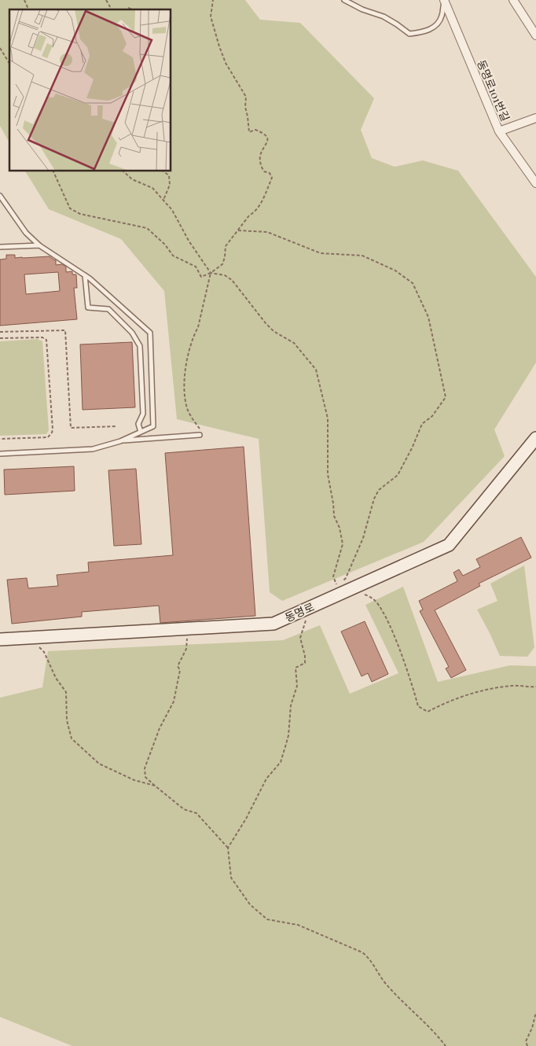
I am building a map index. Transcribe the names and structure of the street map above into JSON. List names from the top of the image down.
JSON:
{
  "streets": {
    "street": ["동명로101번길", "동명로"]
  }
}
